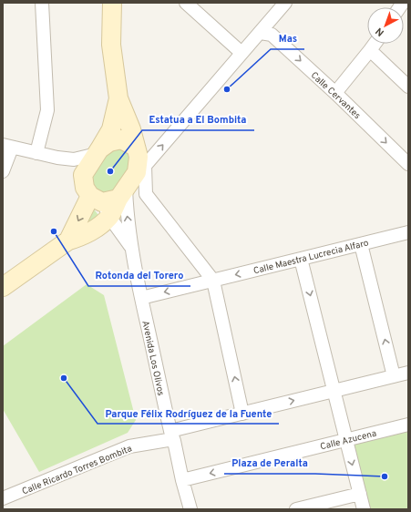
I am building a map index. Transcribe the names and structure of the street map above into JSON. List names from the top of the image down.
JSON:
{
  "streets": {
    "street": [
      "Calle Cervantes",
      "Calle Maestra Lucrecia Alfaro",
      "Avenida Los Olivos",
      "Calle Azucena",
      "Calle Ricardo Torres Bombita"
    ]
  },
  "crossings": [
    ["Calle Maestra Lucrecia Alfaro", "Avenida Los Olivos"],
    ["Avenida Los Olivos", "Calle Azucena"],
    ["Avenida Los Olivos", "Calle Ricardo Torres Bombita"]
  ],
  "one_way": ["Calle Cervantes", "Calle Maestra Lucrecia Alfaro"],
  "places": [
    "Mas",
    "Estatua a El Bombita",
    "Rotonda del Torero",
    "Parque Félix Rodríguez de la Fuente",
    "Plaza de Peralta"
  ],
  "north": "bottom left"
}
